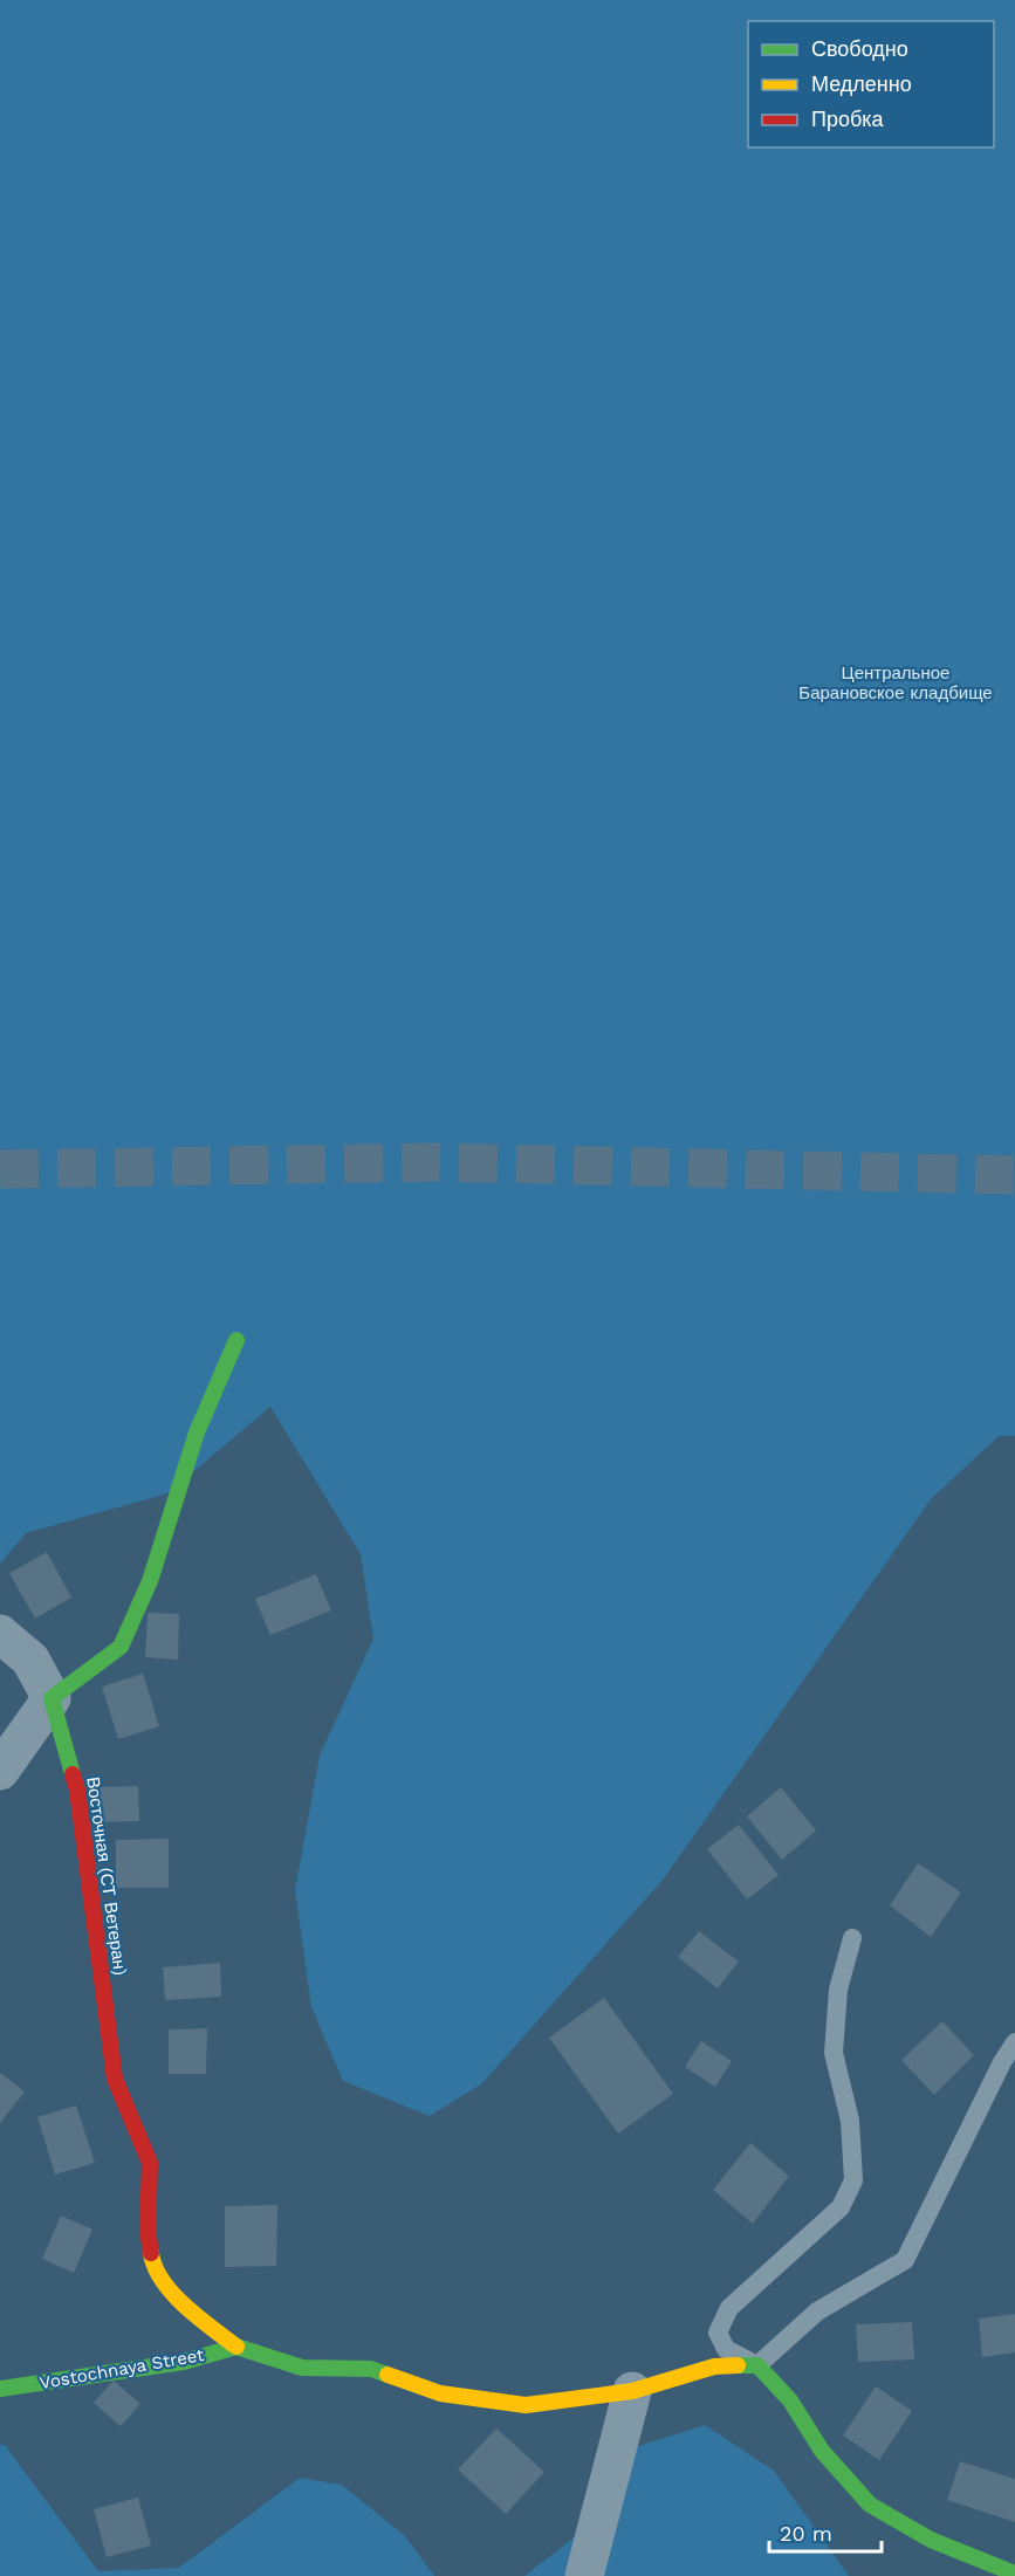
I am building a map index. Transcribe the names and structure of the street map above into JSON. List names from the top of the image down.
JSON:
{
  "streets": {
    "street": ["Восточная (СТ Ветеран)", "Vostochnaya Street"]
  },
  "crossings": [
    ["Восточная (СТ Ветеран)", "Vostochnaya Street"]
  ],
  "parks": ["Центральное Барановское кладбище"],
  "legend": ["Свободно", "Медленно", "Пробка"],
  "scale_bar": "20 m"
}
